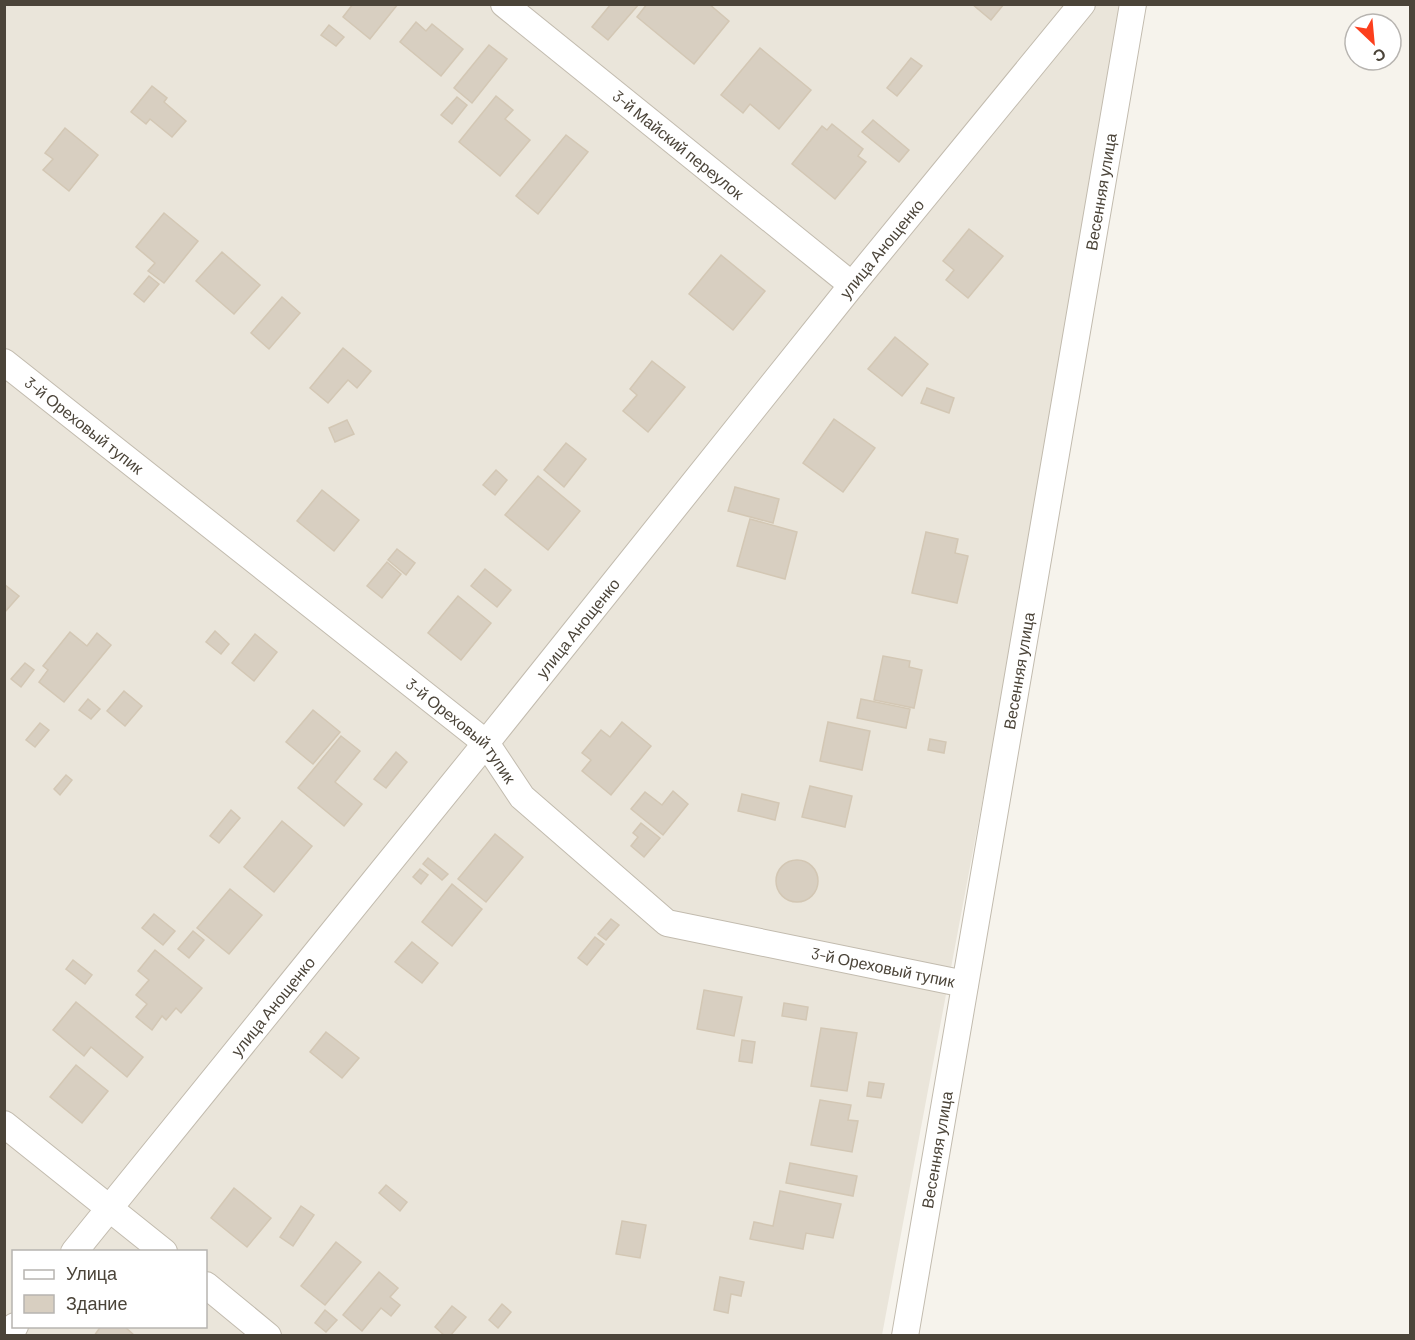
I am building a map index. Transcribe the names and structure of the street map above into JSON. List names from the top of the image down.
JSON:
{
  "streets": {
    "street": [
      "3-й Майский переулок",
      "Весенняя улица",
      "улица Анощенко",
      "3-й Ореховый тупик"
    ]
  },
  "crossings": [
    ["3-й Майский переулок", "улица Анощенко"],
    ["Весенняя улица", "3-й Ореховый тупик"],
    ["улица Анощенко", "3-й Ореховый тупик"]
  ],
  "legend": ["Улица", "Здание"],
  "north": "bottom right"
}
